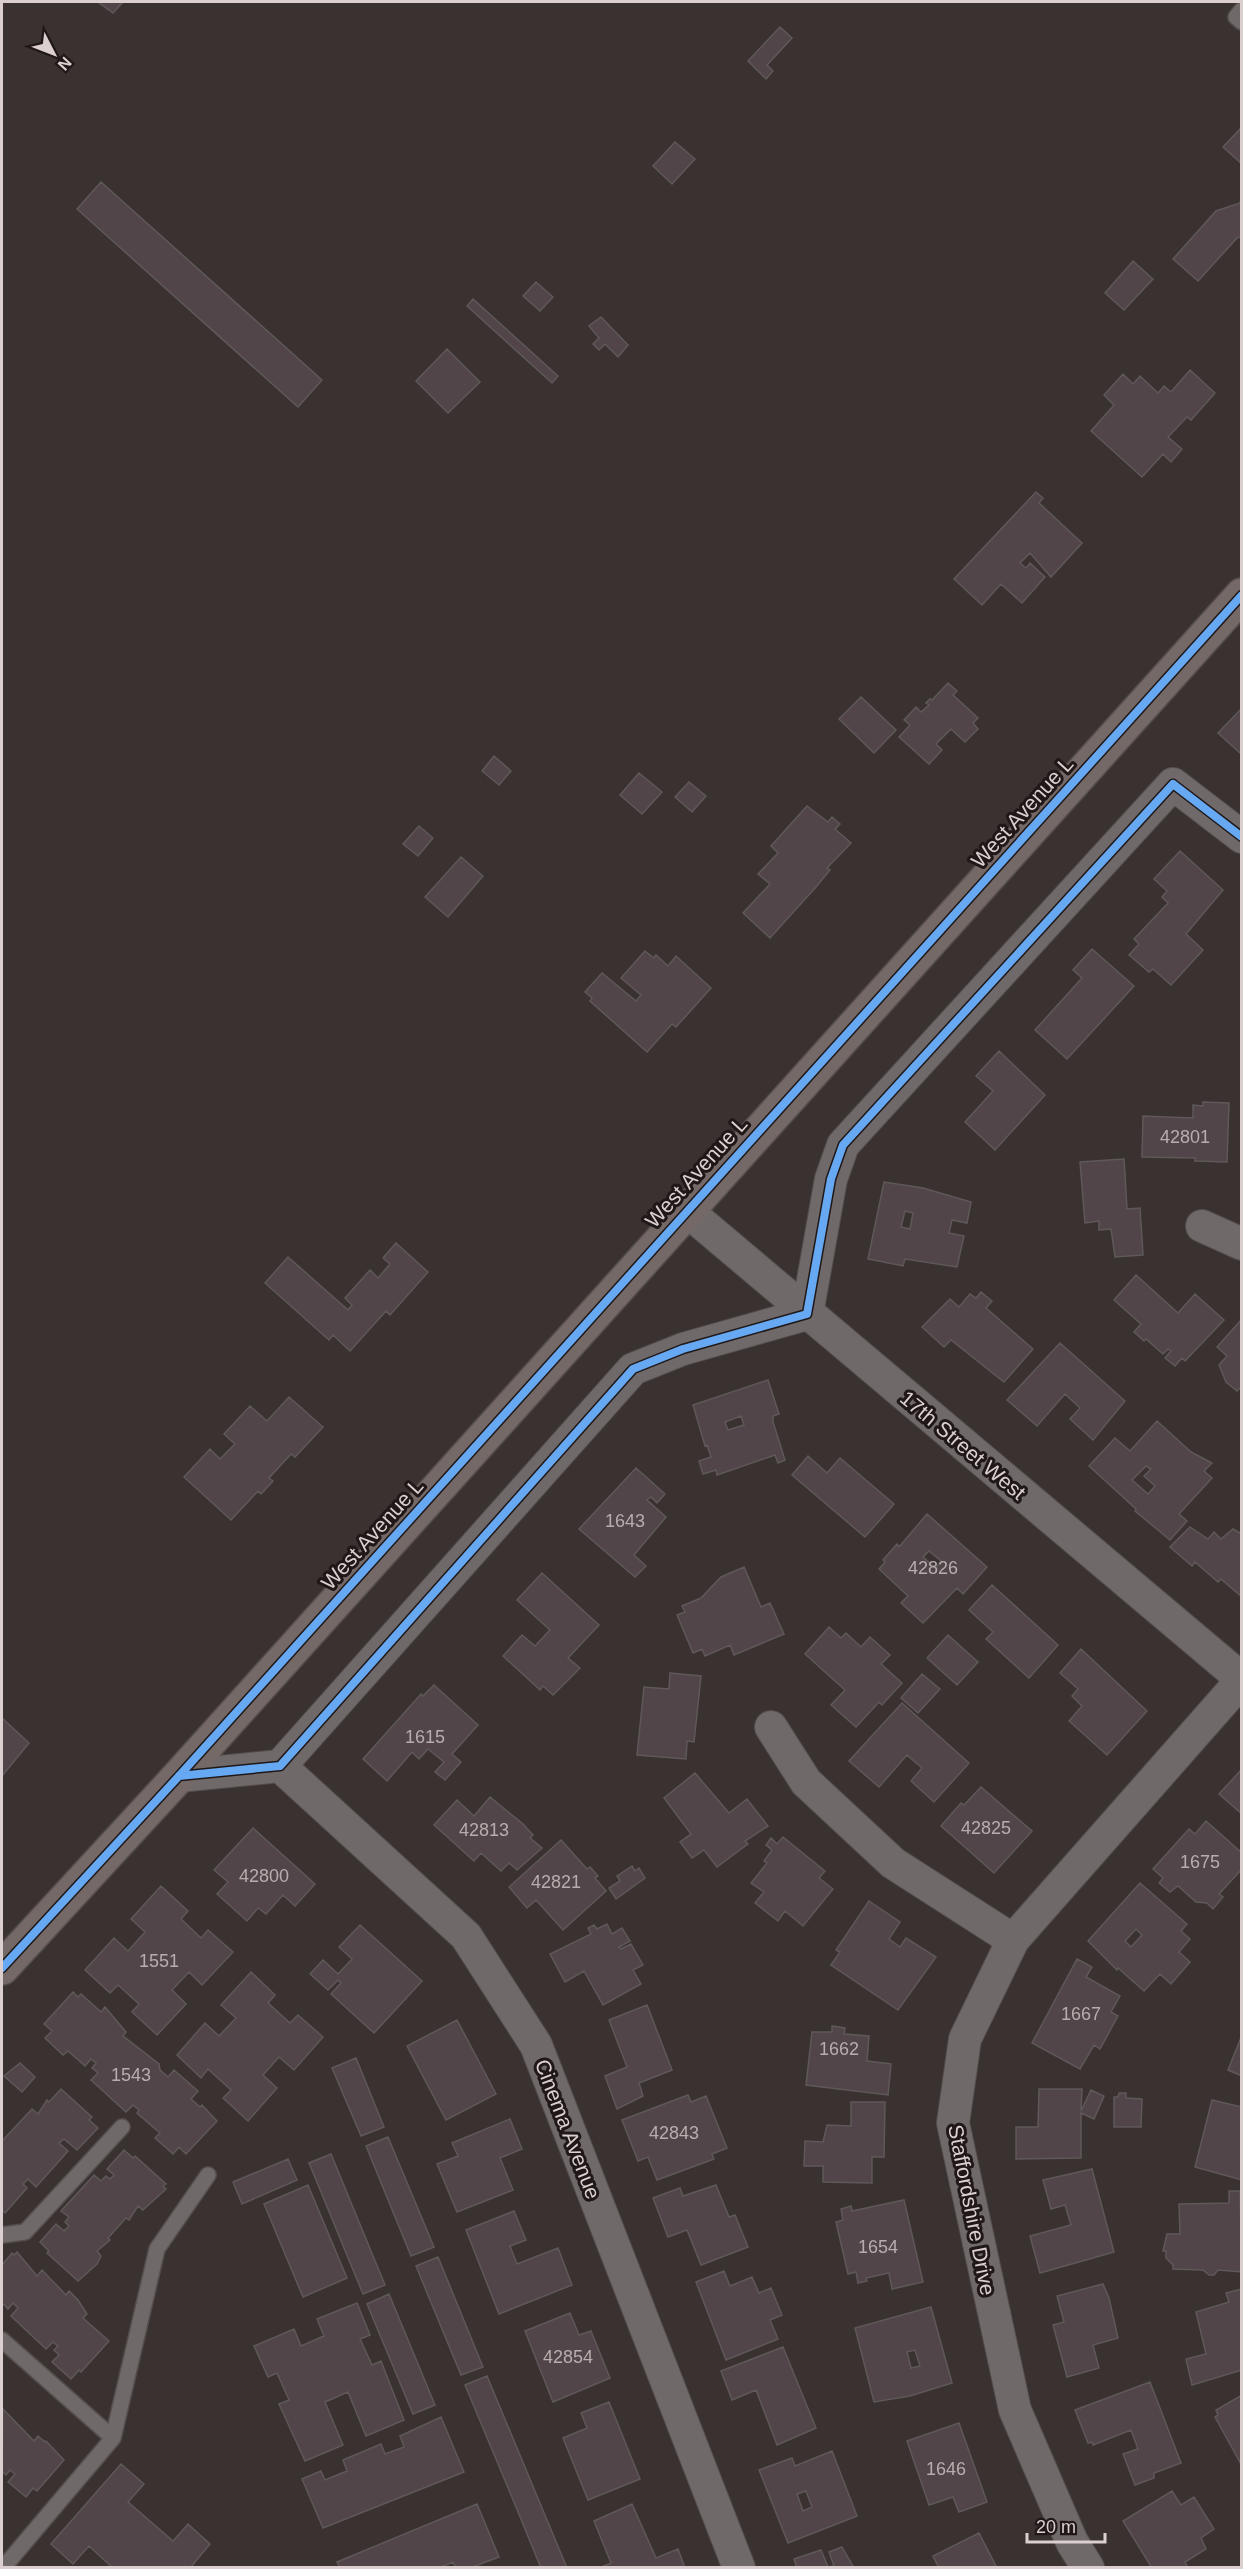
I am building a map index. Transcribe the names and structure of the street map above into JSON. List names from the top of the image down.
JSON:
{
  "streets": {
    "main road": ["West Avenue L"],
    "street": ["17th Street West", "Cinema Avenue", "Staffordshire Drive"]
  },
  "crossings": [
    ["West Avenue L", "17th Street West"],
    ["17th Street West", "Staffordshire Drive"]
  ],
  "house_numbers": [
    "42801",
    "1643",
    "42826",
    "1615",
    "42825",
    "42813",
    "1675",
    "42800",
    "42821",
    "1551",
    "1667",
    "1662",
    "1543",
    "42843",
    "1654",
    "42854",
    "1646"
  ],
  "scale_bar": "20 m",
  "north": "bottom right"
}
